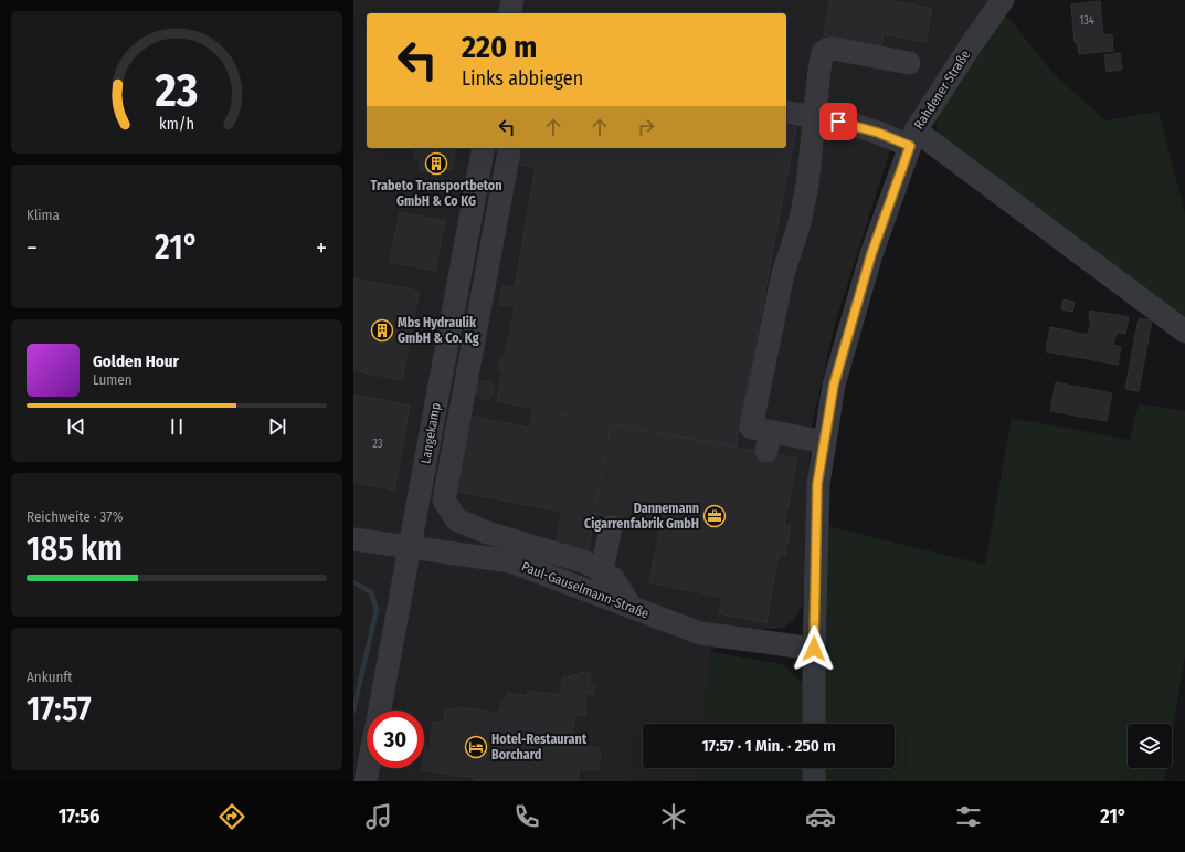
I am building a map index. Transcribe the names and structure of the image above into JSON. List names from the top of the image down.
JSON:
{
  "streets": {
    "street": ["Rahdener Straße", "Langekamp", "Paul-Gauselmann-Straße"]
  },
  "crossings": [
    ["Rahdener Straße", "Paul-Gauselmann-Straße"],
    ["Langekamp", "Paul-Gauselmann-Straße"]
  ],
  "places": {
    "building": ["Trabeto Transportbeton GmbH & Co KG", "Mbs Hydraulik GmbH & Co. Kg"],
    "office": ["Dannemann Cigarrenfabrik GmbH"],
    "hotel": ["Hotel-Restaurant Borchard"]
  },
  "house_numbers": ["134", "23"],
  "page": {
    "turn": ["220 m", "Links abbiegen"],
    "tile": [
      "Klima",
      ["Reichweite · 37%", "185 km"],
      ["Ankunft", "17:57"]
    ],
    "heat": ["−", "21°", "+"],
    "song": ["Golden Hour", "Lumen"],
    "limit": "30",
    "trip": "17:57 · 1 Min. · 250 m",
    "tabs": ["17:56", "21°"],
    "gauge": ["23", "km/h"]
  }
}
